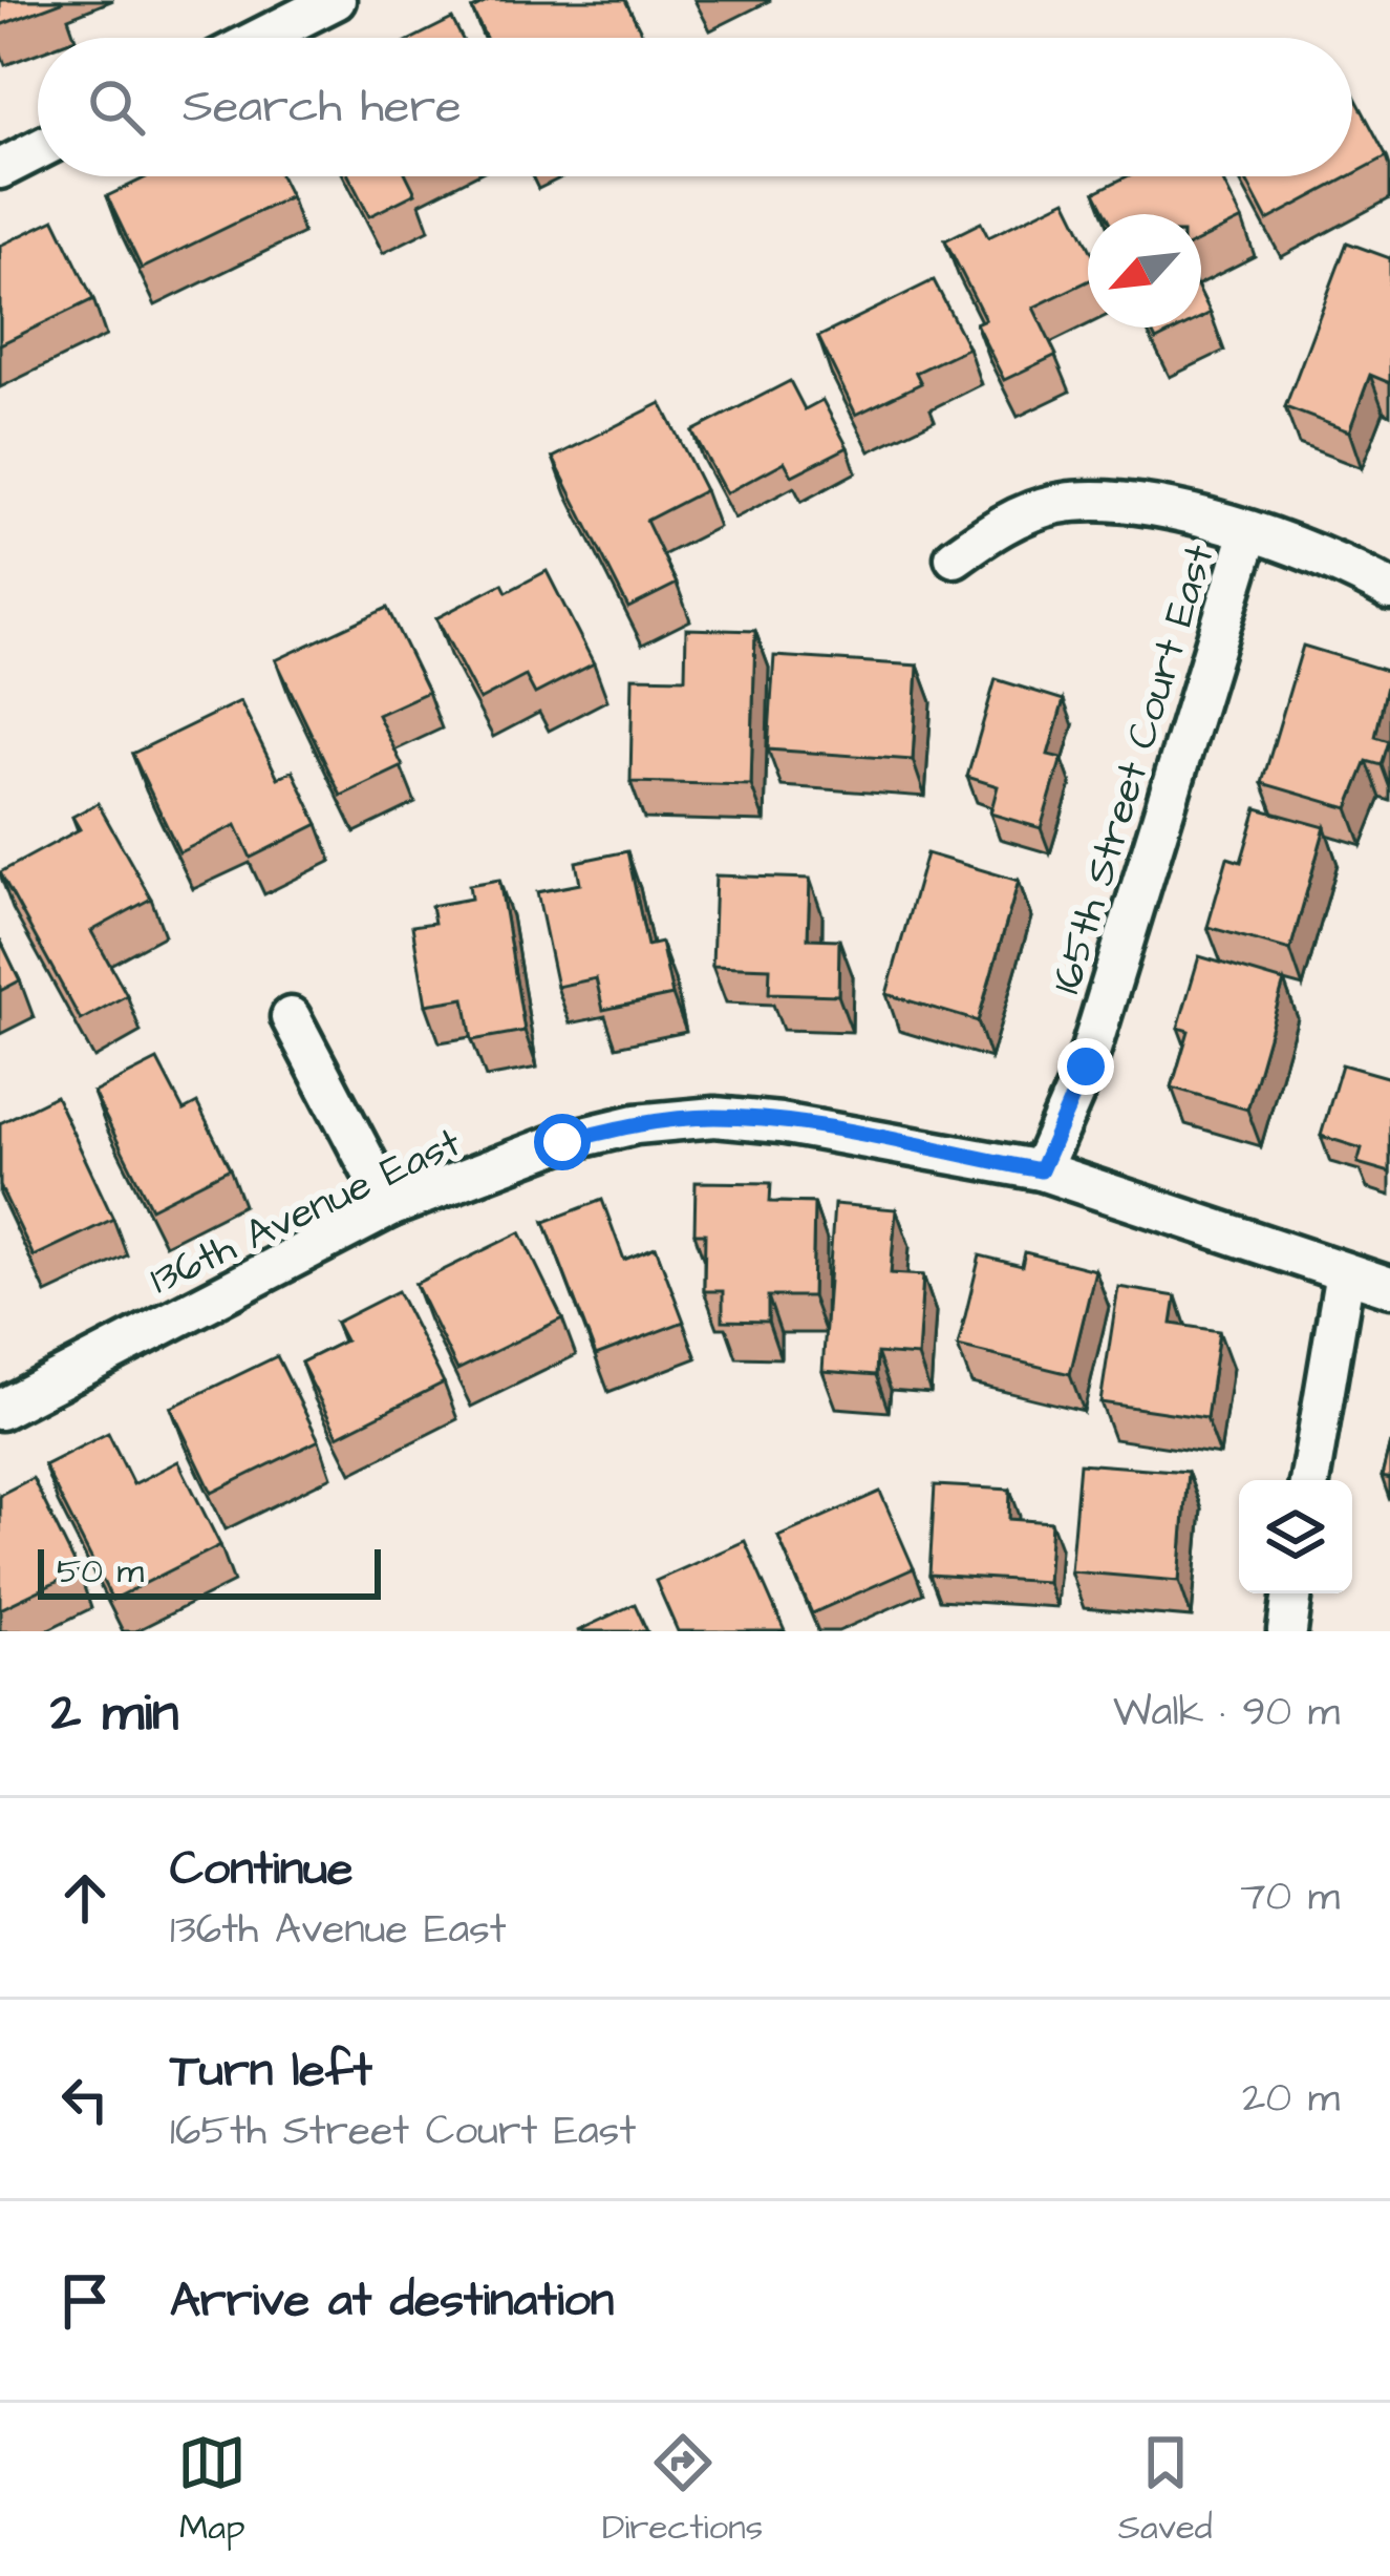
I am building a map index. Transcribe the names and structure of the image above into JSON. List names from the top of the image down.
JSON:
{
  "streets": {
    "street": ["165th Street Court East", "136th Avenue East"]
  },
  "crossings": [
    ["165th Street Court East", "136th Avenue East"]
  ],
  "scale_bar": "50 m",
  "north": "bottom left",
  "page": {
    "search": "Search here",
    "scale": "50 m",
    "heading": ["2 min", "Walk · 90 m"],
    "list": [
      ["Continue", "136th Avenue East", "70 m"],
      ["Turn left", "165th Street Court East", "20 m"],
      "Arrive at destination"
    ],
    "nav": ["Map", "Directions", "Saved"]
  }
}
